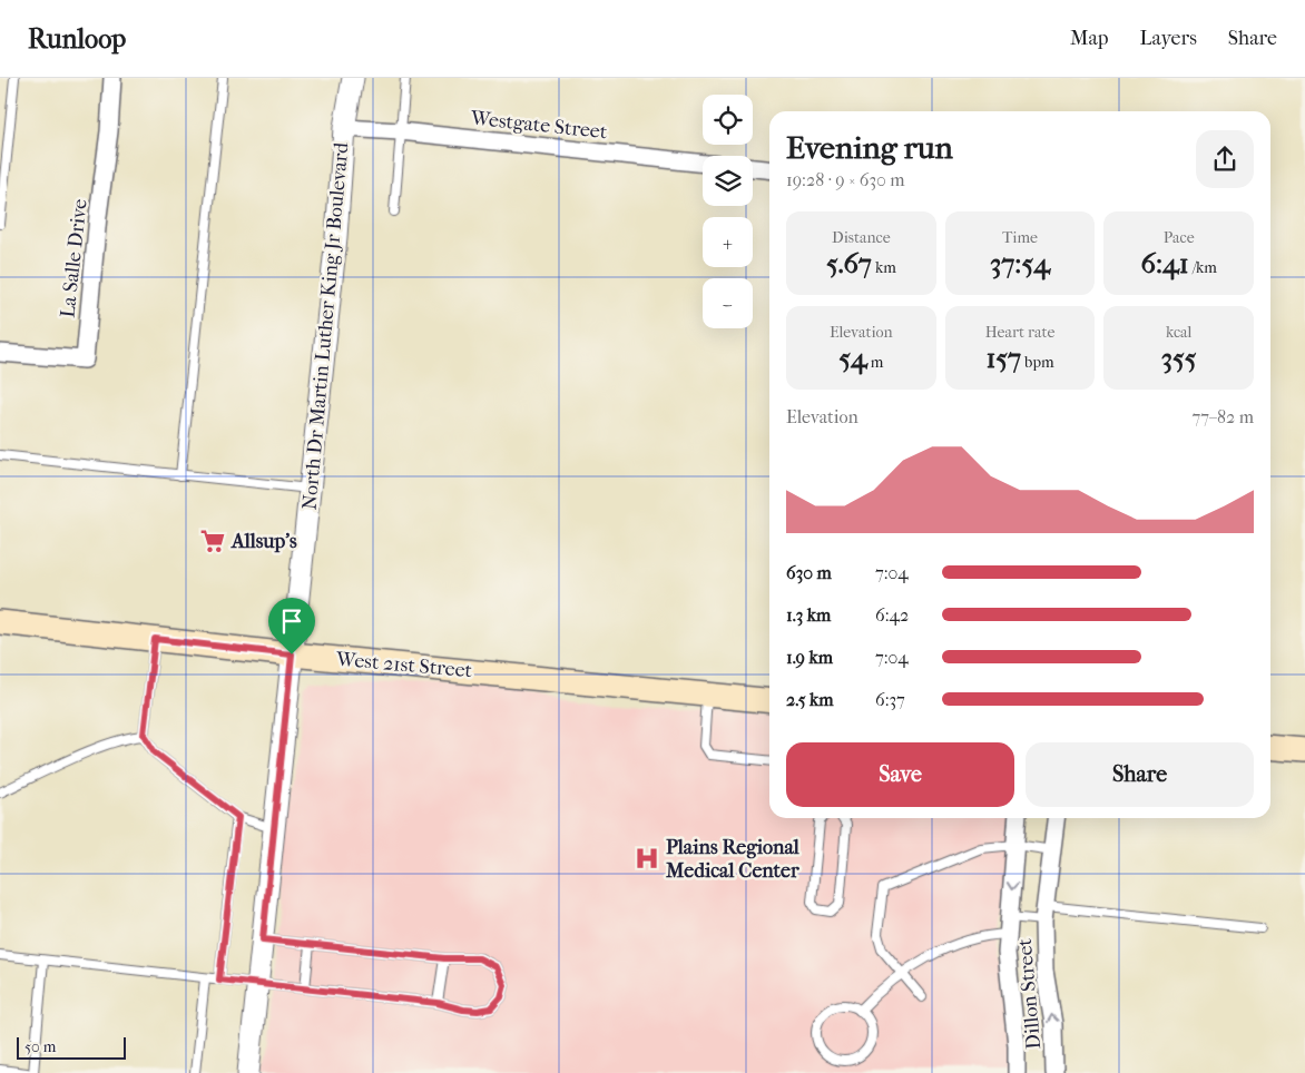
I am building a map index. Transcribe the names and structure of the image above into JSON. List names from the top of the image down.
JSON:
{
  "streets": {
    "main road": ["West 21st Street"],
    "street": [
      "Westgate Street",
      "La Salle Drive",
      "North Dr Martin Luther King Jr Boulevard",
      "Dillon Street"
    ]
  },
  "crossings": [
    ["Westgate Street", "North Dr Martin Luther King Jr Boulevard"],
    ["North Dr Martin Luther King Jr Boulevard", "West 21st Street"]
  ],
  "places": {
    "supermarket": ["Allsup's"],
    "hospital": ["Plains Regional Medical Center"]
  },
  "scale_bar": "50 m",
  "page": {
    "header": "Runloop",
    "nav": ["Map", "Layers", "Share"],
    "map_buttons": ["+", "−"],
    "heading": ["Evening run", "19:28 · 9 × 630 m"],
    "stats": [
      ["Distance", "5.67 km"],
      ["Time", "37:54"],
      ["Pace", "6:41 /km"],
      ["Elevation", "54 m"],
      ["Heart rate", "157 bpm"],
      ["kcal", "355"]
    ],
    "chart": ["Elevation", "77–82 m"],
    "list": [
      {
        "name": "630 m",
        "note": "7:04"
      },
      {
        "name": "1.3 km",
        "note": "6:42"
      },
      {
        "name": "1.9 km",
        "note": "7:04"
      },
      {
        "name": "2.5 km",
        "note": "6:37"
      }
    ],
    "buttons": ["Save", "Share"],
    "scale": "50 m"
  }
}
